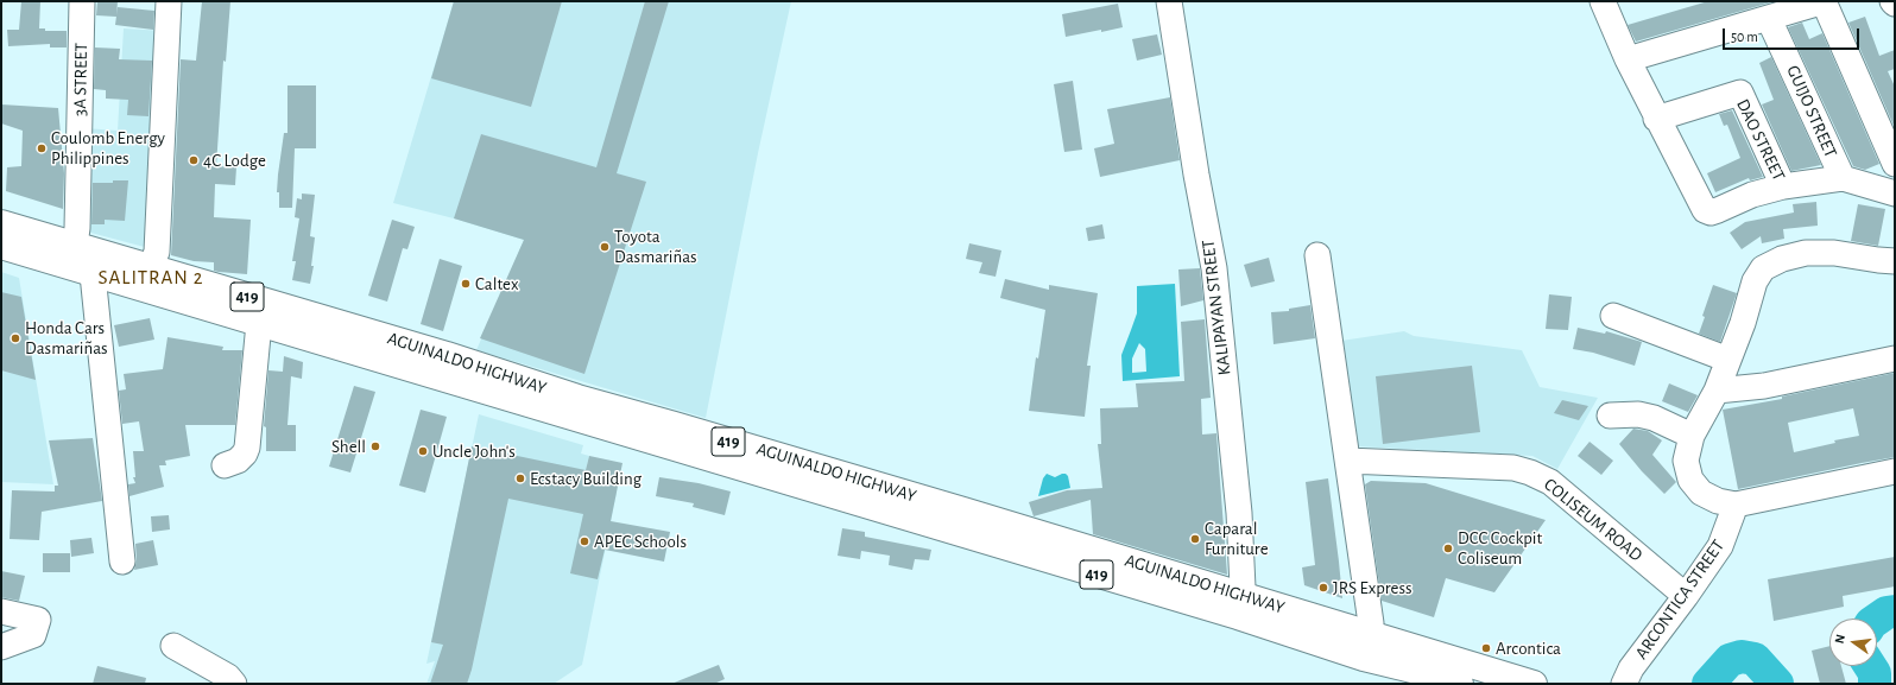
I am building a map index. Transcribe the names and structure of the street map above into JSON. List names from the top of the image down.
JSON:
{
  "streets": {
    "highway": ["419", "AGUINALDO HIGHWAY"],
    "street": [
      "3A STREET",
      "GUIJO STREET",
      "DAO STREET",
      "KALIPAYAN STREET",
      "COLISEUM ROAD",
      "ARCONTICA STREET"
    ]
  },
  "crossings": [
    ["3A STREET", "AGUINALDO HIGHWAY"],
    ["KALIPAYAN STREET", "AGUINALDO HIGHWAY"],
    ["COLISEUM ROAD", "ARCONTICA STREET"]
  ],
  "districts": ["SALITRAN 2"],
  "places": [
    "Coulomb Energy Philippines",
    "4C Lodge",
    "Toyota Dasmariñas",
    "Caltex",
    "Honda Cars Dasmariñas",
    "Shell",
    "Uncle John's",
    "Ecstacy Building",
    "Caparal Furniture",
    "APEC Schools",
    "DCC Cockpit Coliseum",
    "JRS Express",
    "Arcontica"
  ],
  "scale_bar": "50 m",
  "north": "left"
}
